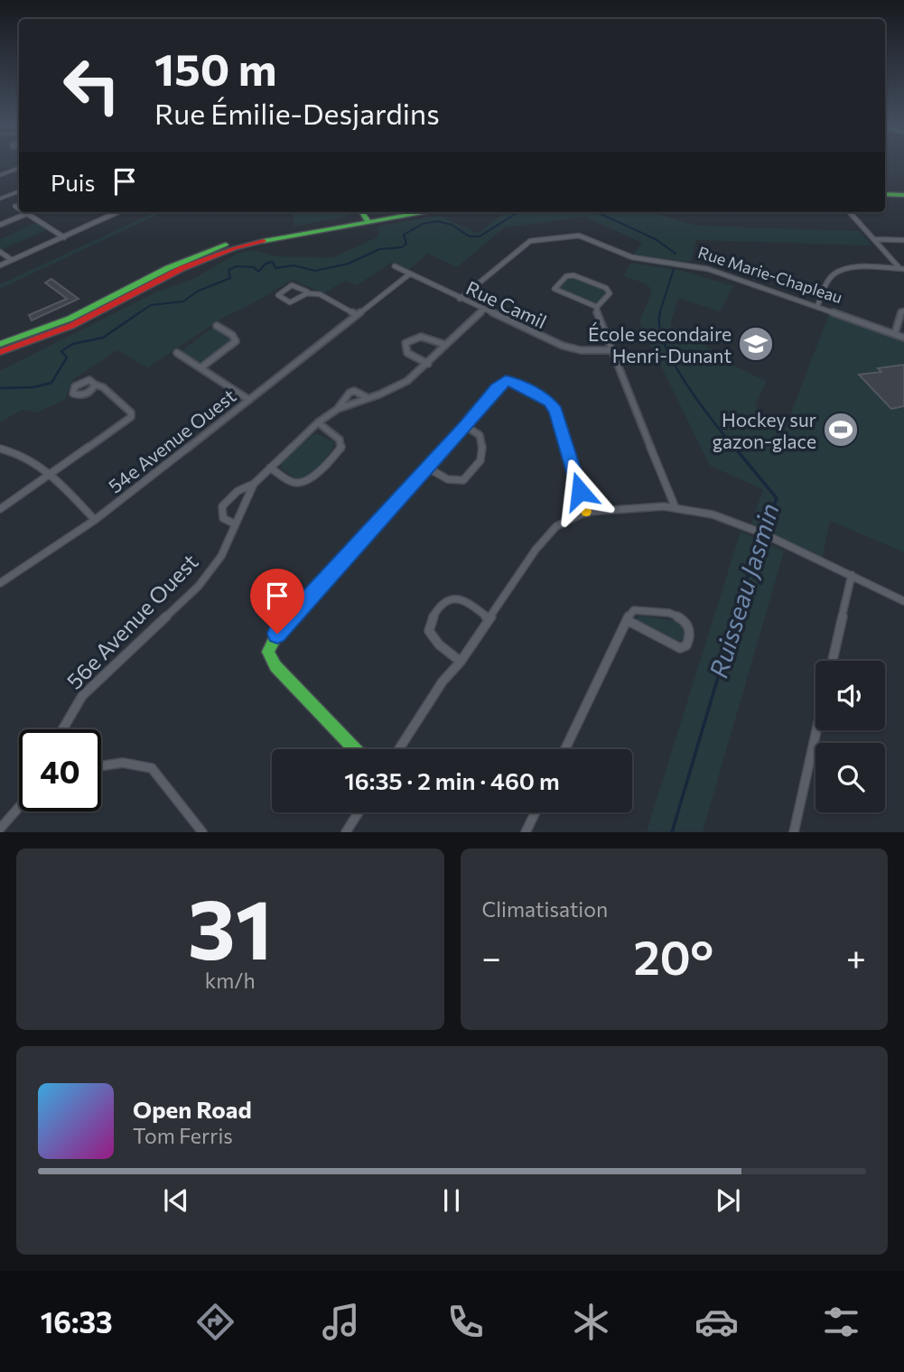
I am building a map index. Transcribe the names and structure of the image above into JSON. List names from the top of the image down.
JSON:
{
  "streets": {
    "street": [
      "Rue Marie-Chapleau",
      "Rue Camil",
      "54e Avenue Ouest",
      "56e Avenue Ouest"
    ]
  },
  "crossings": [
    ["Rue Marie-Chapleau", "Rue Camil"],
    ["Rue Camil", "54e Avenue Ouest"],
    ["Rue Camil", "56e Avenue Ouest"]
  ],
  "water": ["Ruisseau Jasmin"],
  "places": {
    "school or university": ["École secondaire Henri-Dunant"],
    "sports": ["Hockey sur gazon-glace"]
  },
  "page": {
    "turn": ["150 m", "Rue Émilie-Desjardins"],
    "then": "Puis",
    "limit": "40",
    "trip": "16:35 · 2 min · 460 m",
    "tile": [
      ["31", "km/h"],
      "Climatisation"
    ],
    "heat": ["−", "20°", "+"],
    "song": ["Open Road", "Tom Ferris"],
    "tabs": "16:33"
  }
}
